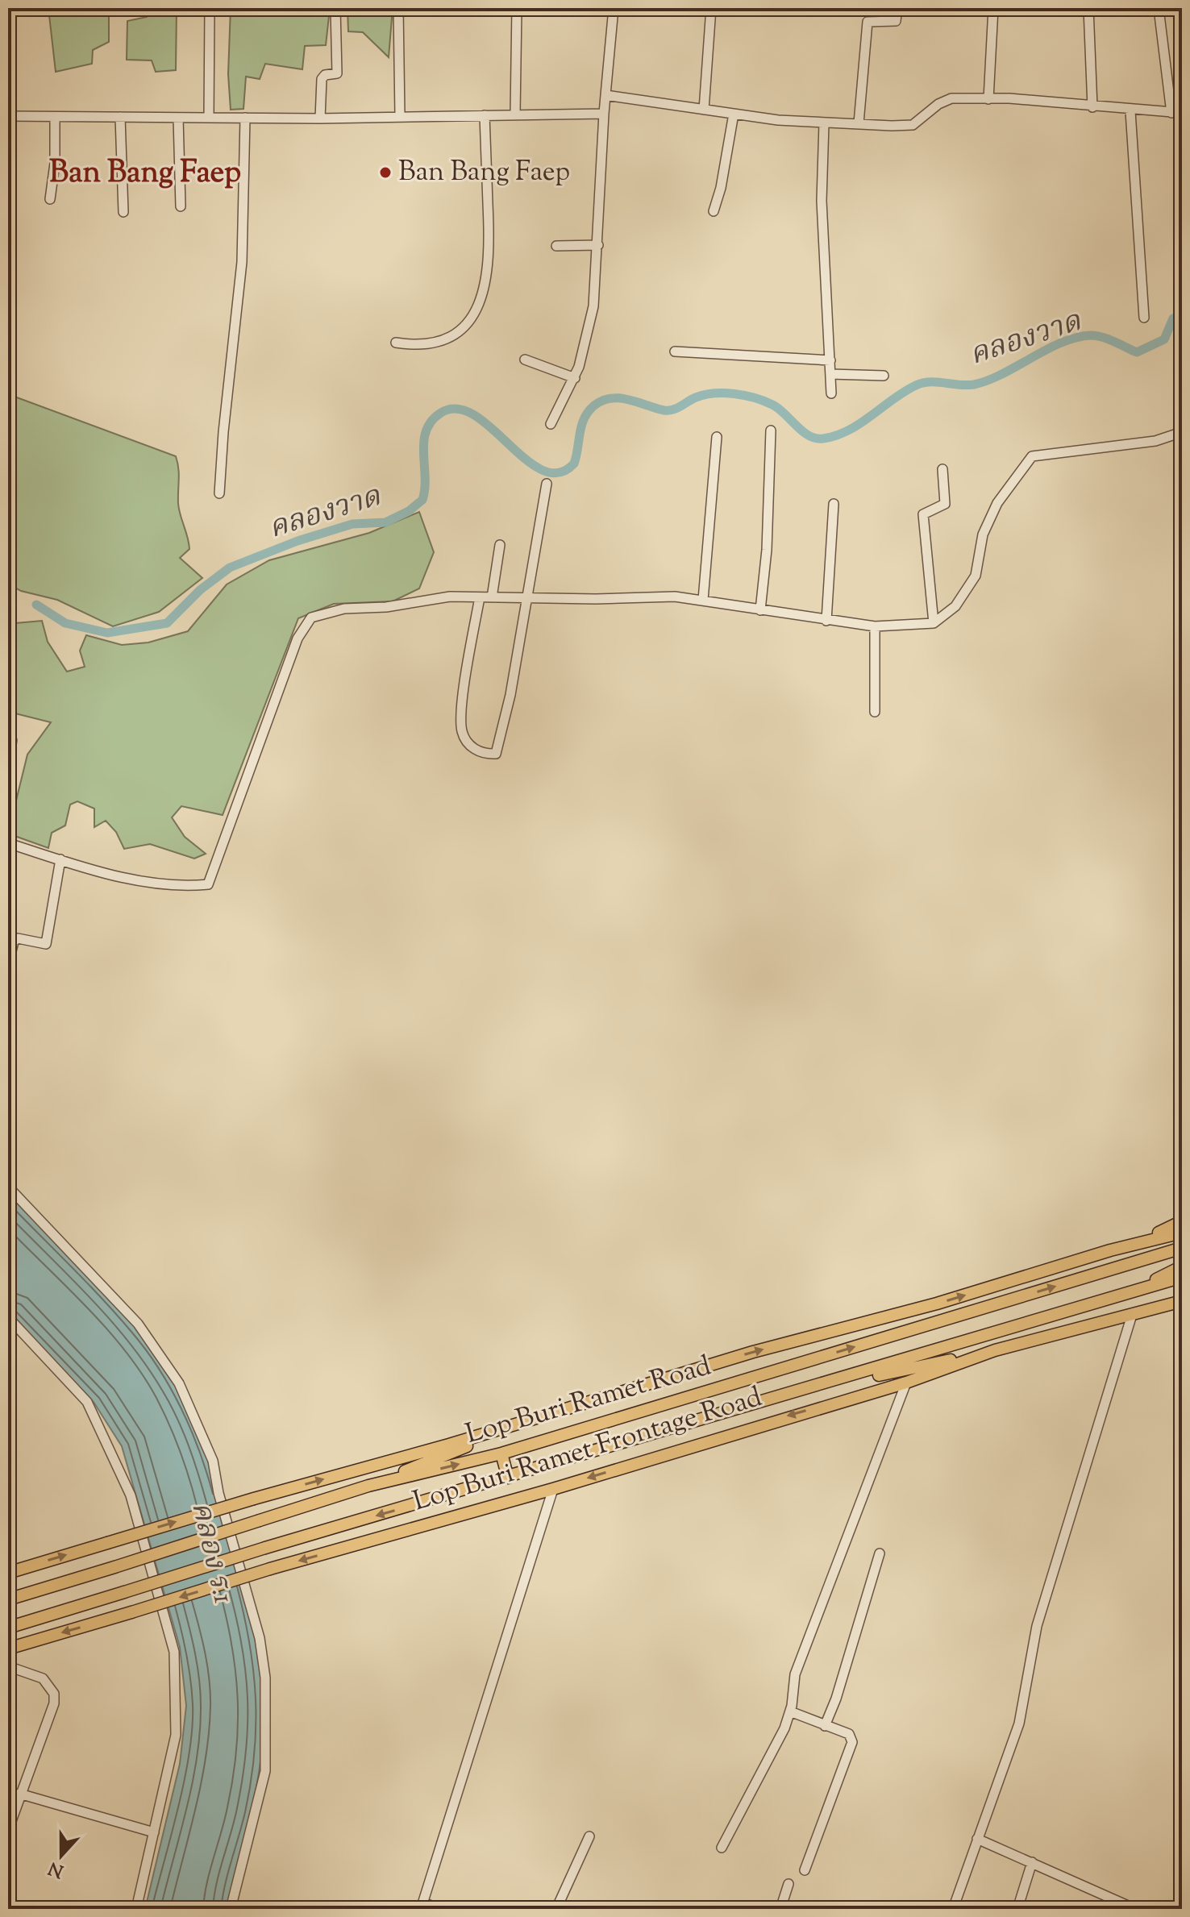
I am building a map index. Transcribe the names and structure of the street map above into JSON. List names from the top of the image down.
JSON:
{
  "streets": {
    "main road": ["Lop Buri Ramet Road", "Lop Buri Ramet Frontage Road"]
  },
  "districts": ["Ban Bang Faep"],
  "water": ["คลองวาด", "คลอง ร.1"],
  "places": ["Ban Bang Faep"],
  "north": "bottom"
}
